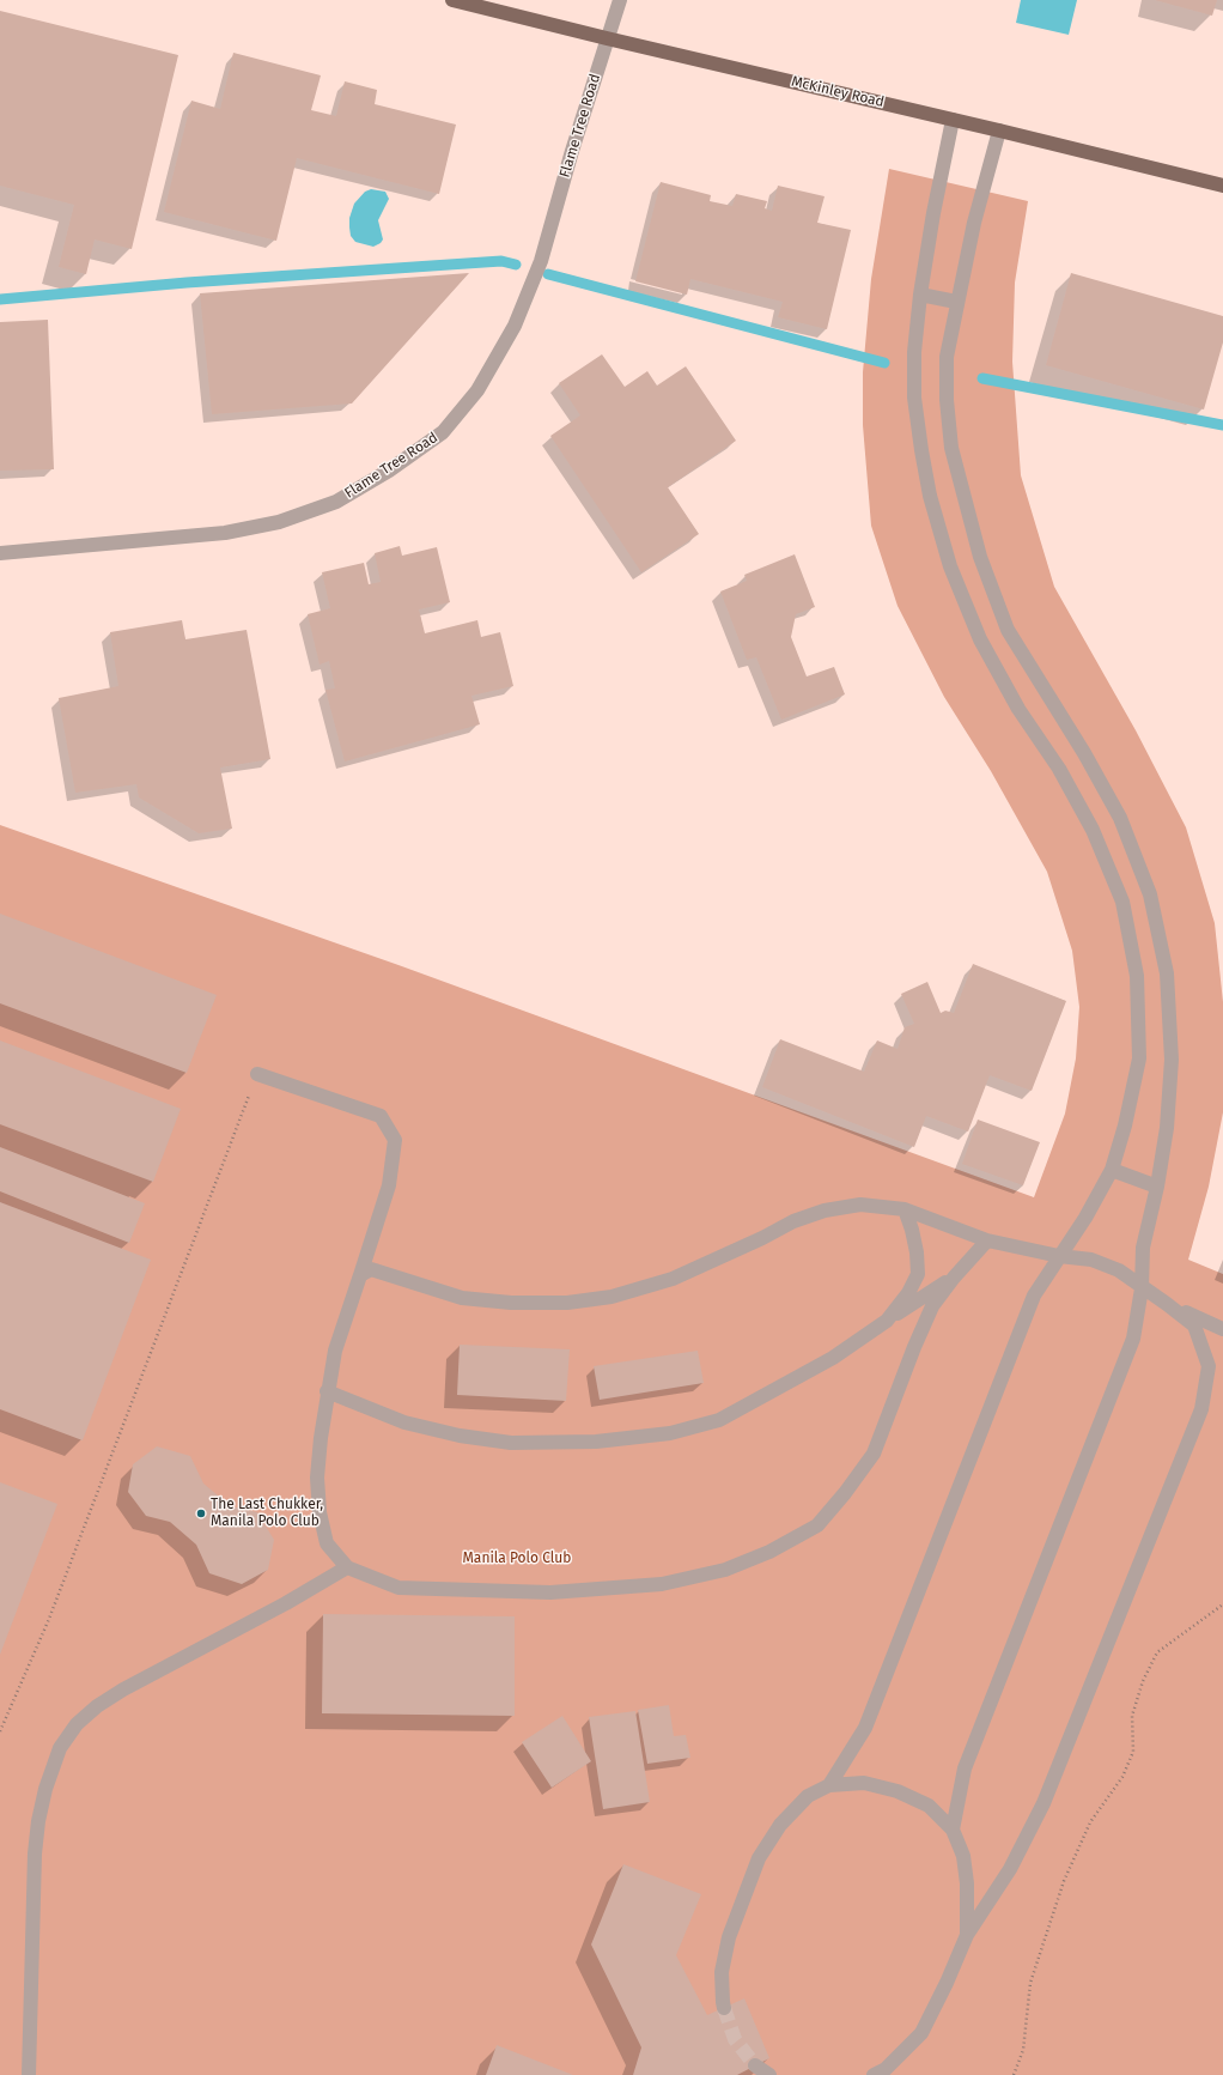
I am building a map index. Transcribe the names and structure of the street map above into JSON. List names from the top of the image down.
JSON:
{
  "streets": {
    "main road": ["McKinley Road"],
    "street": ["Flame Tree Road"]
  },
  "crossings": [
    ["McKinley Road", "Flame Tree Road"]
  ],
  "parks": ["Manila Polo Club"],
  "places": ["The Last Chukker, Manila Polo Club"]
}
